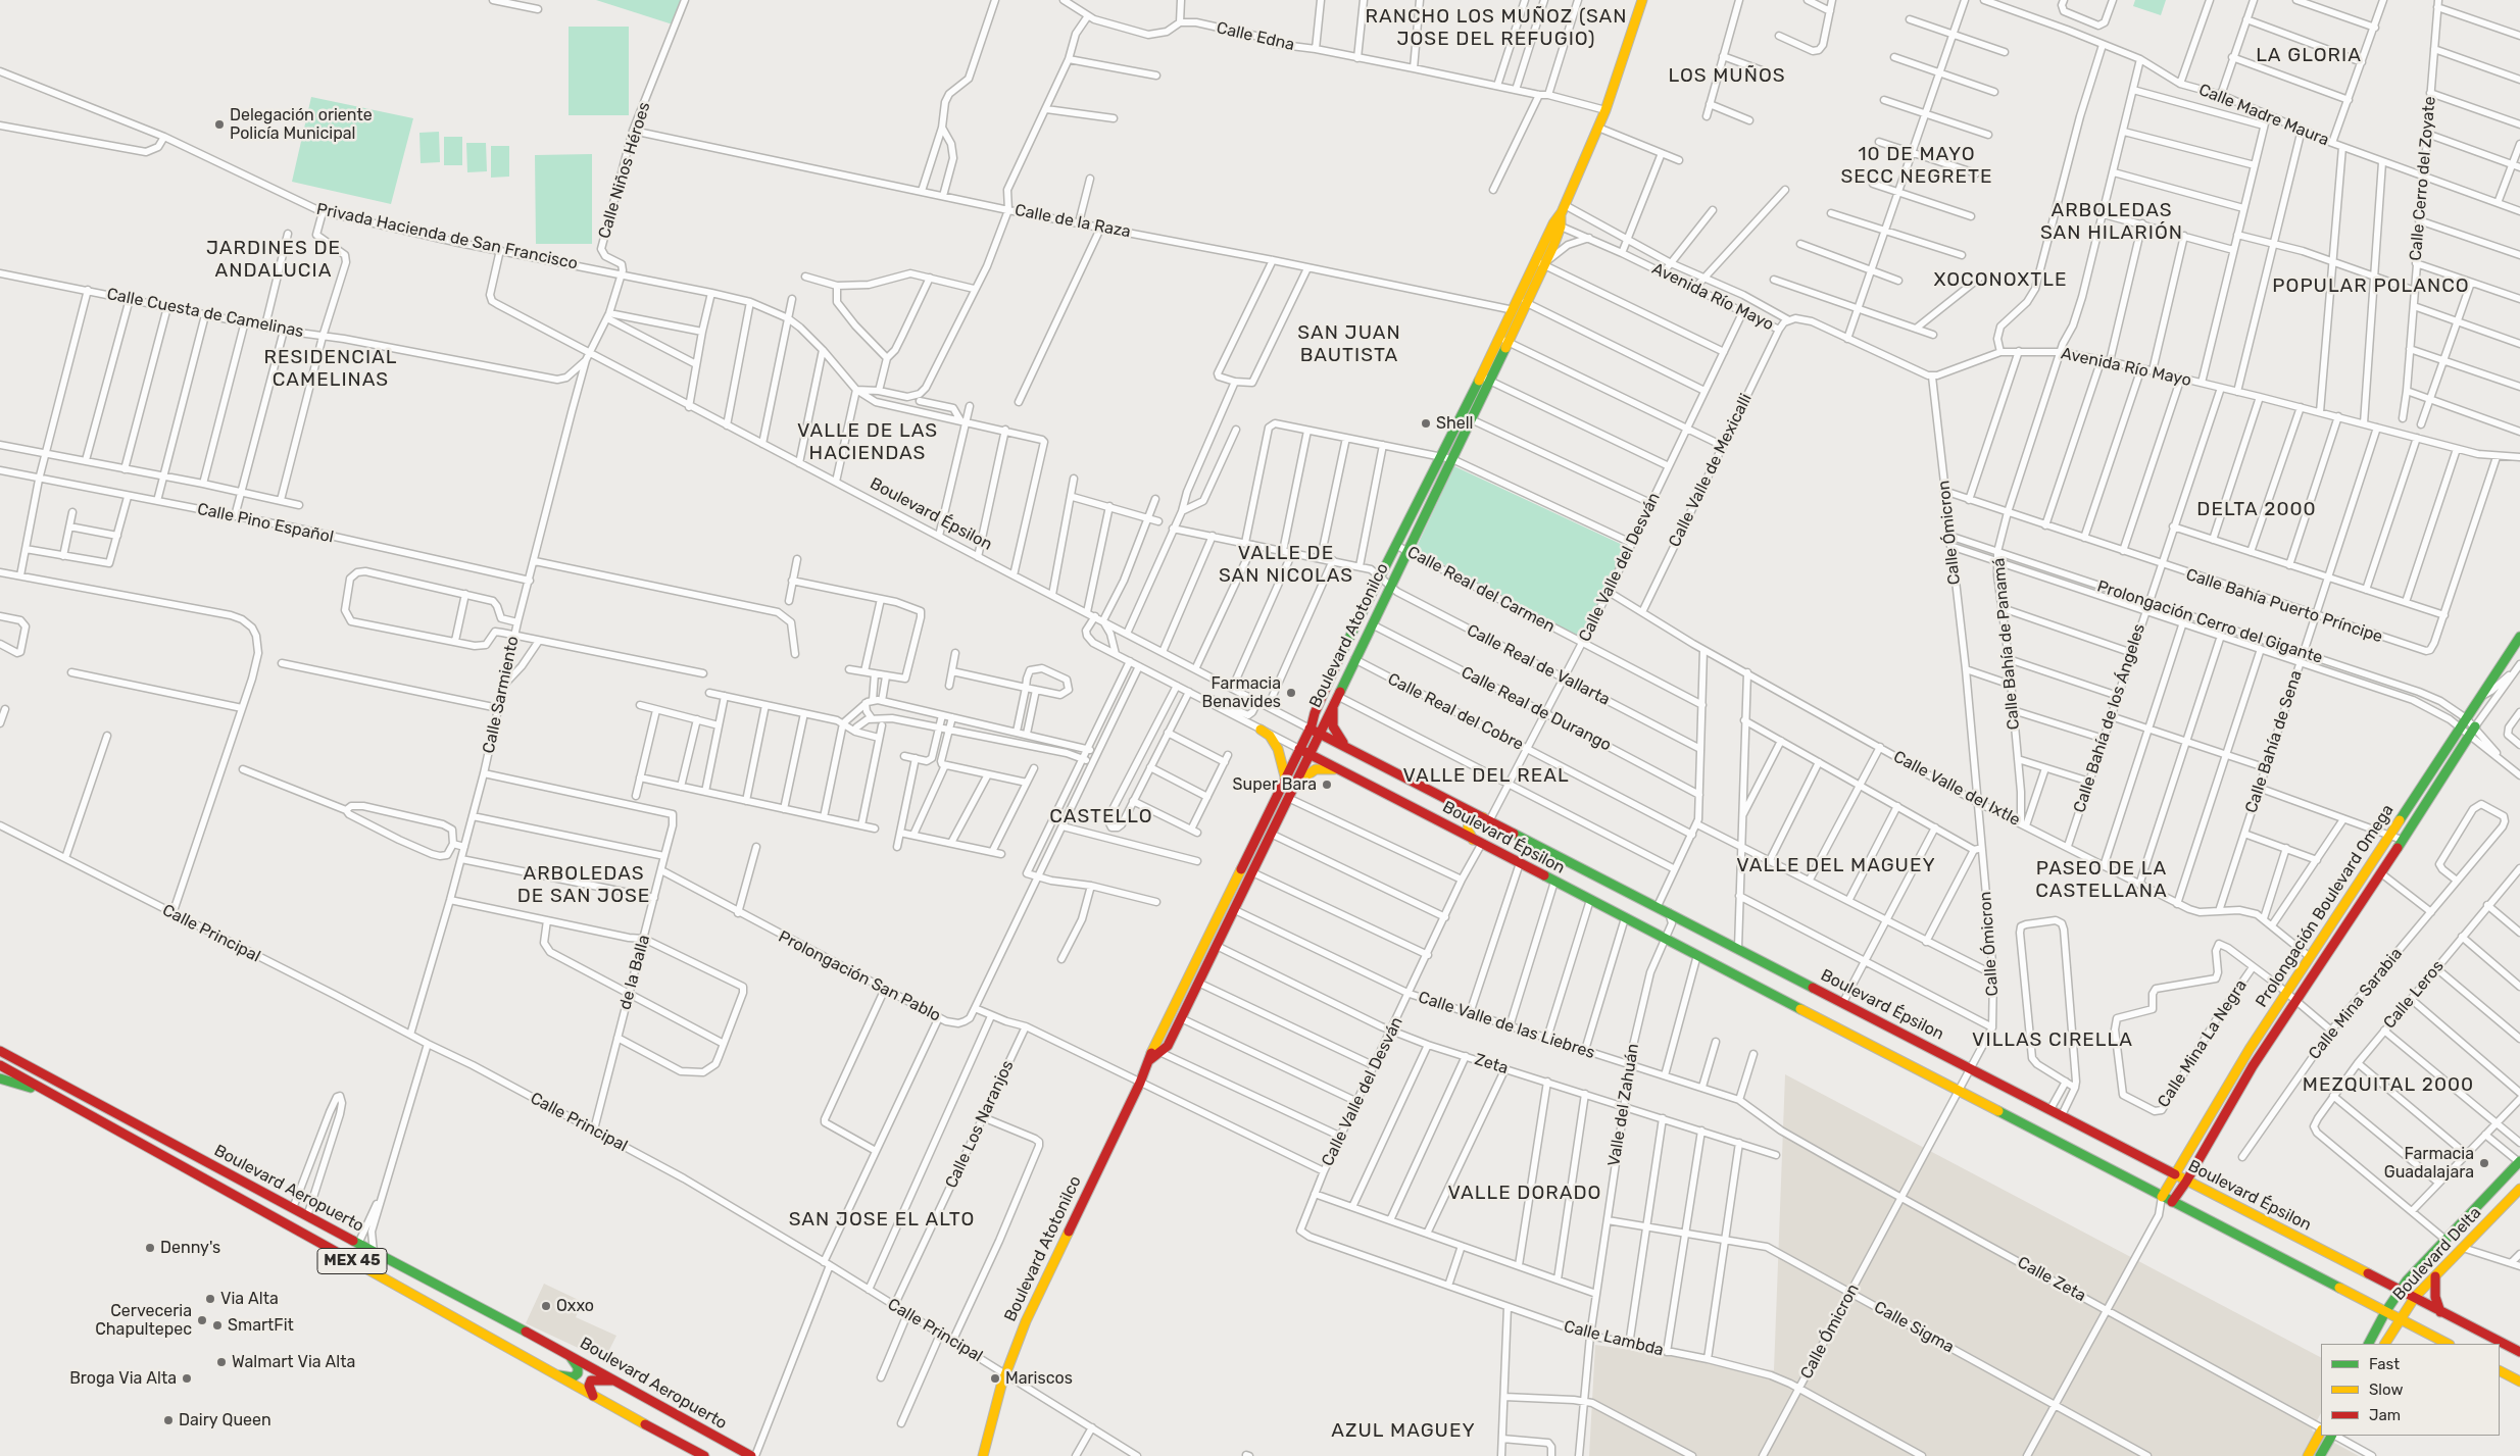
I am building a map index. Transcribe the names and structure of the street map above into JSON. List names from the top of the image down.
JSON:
{
  "streets": {
    "main road": [
      "Boulevard Épsilon",
      "Boulevard Atotonilco",
      "Prolongación Boulevard Omega",
      "Boulevard Aeropuerto",
      "Boulevard Delta",
      "MEX 45"
    ],
    "street": [
      "Calle Edna",
      "Calle Madre Maura",
      "Calle Niños Héroes",
      "Calle Cerro del Zoyate",
      "Calle de la Raza",
      "Privada Hacienda de San Francisco",
      "Avenida Río Mayo",
      "Calle Cuesta de Camelinas",
      "Calle Valle de Mexicalli",
      "Calle Pino Español",
      "Calle Ómicron",
      "Calle Valle del Desván",
      "Calle Real del Carmen",
      "Calle Bahía Puerto Príncipe",
      "Prolongación Cerro del Gigante",
      "Calle Bahía de Panamá",
      "Calle Real de Vallarta",
      "Calle Sarmiento",
      "Calle Real de Durango",
      "Calle Real del Cobre",
      "Calle Bahía de los Ángeles",
      "Calle Bahía de Sena",
      "Calle Valle del Ixtle",
      "Calle Principal",
      "de la Balla",
      "Prolongación San Pablo",
      "Calle Leros",
      "Calle Mina Sarabia",
      "Calle Valle de las Liebres",
      "Calle Mina La Negra",
      "Zeta",
      "Valle del Zahuán",
      "Calle Los Naranjos",
      "Calle Zeta",
      "Calle Sigma",
      "Calle Lambda"
    ]
  },
  "crossings": [
    ["Calle Edna", "Boulevard Atotonilco"],
    ["Calle Madre Maura", "Calle Cerro del Zoyate"],
    ["Calle Madre Maura", "Calle Bahía de Panamá"],
    ["Calle Niños Héroes", "Calle de la Raza"],
    ["Calle Niños Héroes", "Privada Hacienda de San Francisco"],
    ["Calle de la Raza", "Boulevard Atotonilco"],
    ["Privada Hacienda de San Francisco", "Boulevard Épsilon"],
    ["Avenida Río Mayo", "Calle Valle de Mexicalli"],
    ["Avenida Río Mayo", "Calle Ómicron"],
    ["Avenida Río Mayo", "Calle Valle del Desván"],
    ["Avenida Río Mayo", "Calle Bahía Puerto Príncipe"],
    ["Avenida Río Mayo", "Boulevard Atotonilco"],
    ["Avenida Río Mayo", "Calle Bahía de Panamá"],
    ["Avenida Río Mayo", "Calle Bahía de los Ángeles"],
    ["Avenida Río Mayo", "Calle Bahía de Sena"],
    ["Calle Cuesta de Camelinas", "Boulevard Épsilon"],
    ["Calle Cuesta de Camelinas", "Calle Sarmiento"],
    ["Calle Valle de Mexicalli", "Calle Valle del Ixtle"],
    ["Boulevard Épsilon", "Calle Ómicron"],
    ["Boulevard Épsilon", "Calle Valle del Desván"],
    ["Boulevard Épsilon", "Boulevard Atotonilco"],
    ["Boulevard Épsilon", "Calle Sarmiento"],
    ["Boulevard Épsilon", "Prolongación Boulevard Omega"],
    ["Boulevard Épsilon", "Valle del Zahuán"],
    ["Boulevard Épsilon", "Boulevard Delta"],
    ["Calle Pino Español", "Calle Sarmiento"],
    ["Calle Ómicron", "Calle Bahía Puerto Príncipe"],
    ["Calle Ómicron", "Prolongación Cerro del Gigante"],
    ["Calle Ómicron", "Calle Valle del Ixtle"],
    ["Calle Ómicron", "Calle Zeta"],
    ["Calle Ómicron", "Calle Sigma"],
    ["Calle Ómicron", "Calle Lambda"],
    ["Calle Valle del Desván", "Calle Real del Carmen"],
    ["Calle Valle del Desván", "Calle Real de Vallarta"],
    ["Calle Valle del Desván", "Calle Real de Durango"],
    ["Calle Valle del Desván", "Calle Real del Cobre"],
    ["Calle Valle del Desván", "Calle Valle del Ixtle"],
    ["Calle Valle del Desván", "Calle Valle de las Liebres"],
    ["Calle Valle del Desván", "Zeta"],
    ["Calle Valle del Desván", "Calle Lambda"],
    ["Calle Real del Carmen", "Boulevard Atotonilco"],
    ["Calle Bahía Puerto Príncipe", "Calle Bahía de Panamá"],
    ["Calle Bahía Puerto Príncipe", "Calle Bahía de los Ángeles"],
    ["Calle Bahía Puerto Príncipe", "Calle Bahía de Sena"],
    ["Prolongación Cerro del Gigante", "Calle Bahía de Panamá"],
    ["Prolongación Cerro del Gigante", "Calle Bahía de los Ángeles"],
    ["Prolongación Cerro del Gigante", "Calle Bahía de Sena"],
    ["Prolongación Cerro del Gigante", "Prolongación Boulevard Omega"],
    ["Boulevard Atotonilco", "Calle Real de Vallarta"],
    ["Boulevard Atotonilco", "Calle Real de Durango"],
    ["Boulevard Atotonilco", "Calle Real del Cobre"],
    ["Boulevard Atotonilco", "Calle Principal"],
    ["Boulevard Atotonilco", "Calle Valle de las Liebres"],
    ["Boulevard Atotonilco", "Zeta"],
    ["Calle Bahía de Panamá", "Calle Valle del Ixtle"],
    ["Calle Sarmiento", "Calle Principal"],
    ["Calle Sarmiento", "de la Balla"],
    ["Calle Bahía de los Ángeles", "Calle Valle del Ixtle"],
    ["Calle Bahía de Sena", "Calle Valle del Ixtle"],
    ["Calle Valle del Ixtle", "Prolongación Boulevard Omega"],
    ["Prolongación Boulevard Omega", "Calle Mina La Negra"],
    ["Calle Principal", "de la Balla"],
    ["Calle Principal", "Calle Los Naranjos"],
    ["de la Balla", "Prolongación San Pablo"],
    ["Calle Mina Sarabia", "Calle Mina La Negra"],
    ["Calle Valle de las Liebres", "Valle del Zahuán"],
    ["Calle Valle de las Liebres", "Calle Zeta"],
    ["Zeta", "Valle del Zahuán"],
    ["Valle del Zahuán", "Calle Sigma"],
    ["Valle del Zahuán", "Calle Lambda"]
  ],
  "districts": [
    "RANCHO LOS MUÑOZ (SAN JOSE DEL REFUGIO)",
    "LA GLORIA",
    "LOS MUÑOS",
    "10 DE MAYO SECC NEGRETE",
    "ARBOLEDAS SAN HILARIÓN",
    "JARDINES DE ANDALUCIA",
    "XOCONOXTLE",
    "POPULAR POLANCO",
    "SAN JUAN BAUTISTA",
    "RESIDENCIAL CAMELINAS",
    "VALLE DE LAS HACIENDAS",
    "DELTA 2000",
    "VALLE DE SAN NICOLAS",
    "VALLE DEL REAL",
    "CASTELLO",
    "VALLE DEL MAGUEY",
    "PASEO DE LA CASTELLANA",
    "ARBOLEDAS DE SAN JOSE",
    "VILLAS CIRELLA",
    "MEZQUITAL 2000",
    "VALLE DORADO",
    "SAN JOSE EL ALTO",
    "AZUL MAGUEY"
  ],
  "places": [
    "Delegación oriente Policía Municipal",
    "Shell",
    "Farmacia Benavides",
    "Super Bara",
    "Farmacia Guadalajara",
    "Denny's",
    "Via Alta",
    "Oxxo",
    "Cerveceria Chapultepec",
    "SmartFit",
    "Walmart Via Alta",
    "Broga Via Alta",
    "Mariscos",
    "Dairy Queen"
  ],
  "legend": ["Fast", "Slow", "Jam"]
}
